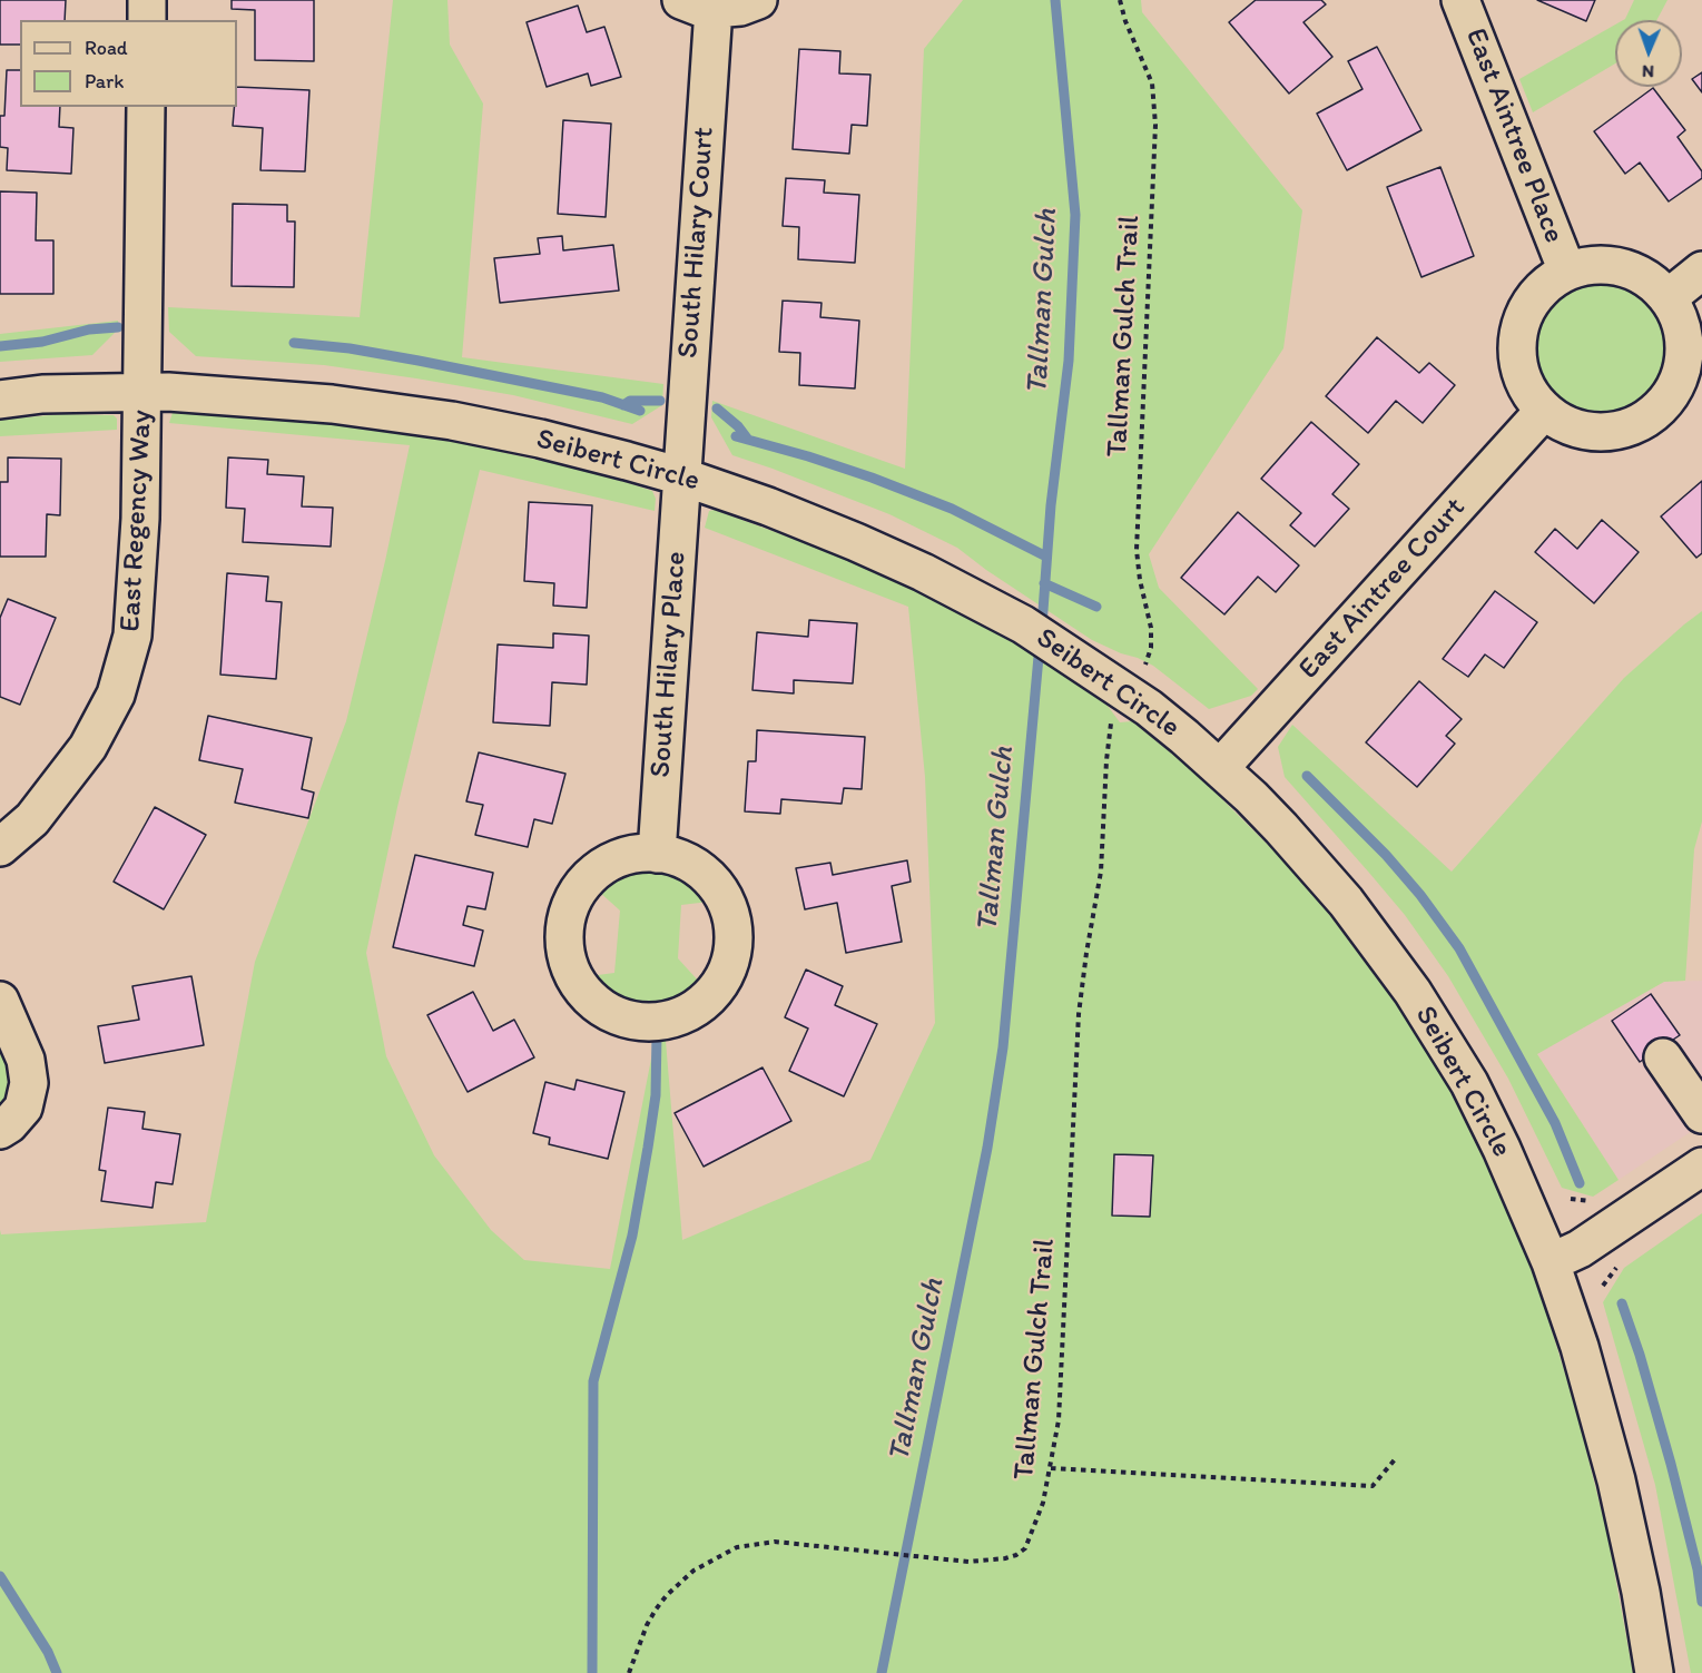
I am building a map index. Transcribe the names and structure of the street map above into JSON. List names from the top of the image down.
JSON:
{
  "streets": {
    "street": [
      "East Aintree Place",
      "South Hilary Court",
      "Seibert Circle",
      "East Regency Way",
      "East Aintree Court",
      "South Hilary Place"
    ],
    "path": ["Tallman Gulch Trail"]
  },
  "crossings": [
    ["East Aintree Place", "East Aintree Court"],
    ["South Hilary Court", "Seibert Circle"],
    ["South Hilary Court", "South Hilary Place"],
    ["Seibert Circle", "East Regency Way"],
    ["Seibert Circle", "East Aintree Court"],
    ["Seibert Circle", "South Hilary Place"]
  ],
  "water": ["Tallman Gulch"],
  "legend": ["Road", "Park"],
  "north": "bottom"
}
